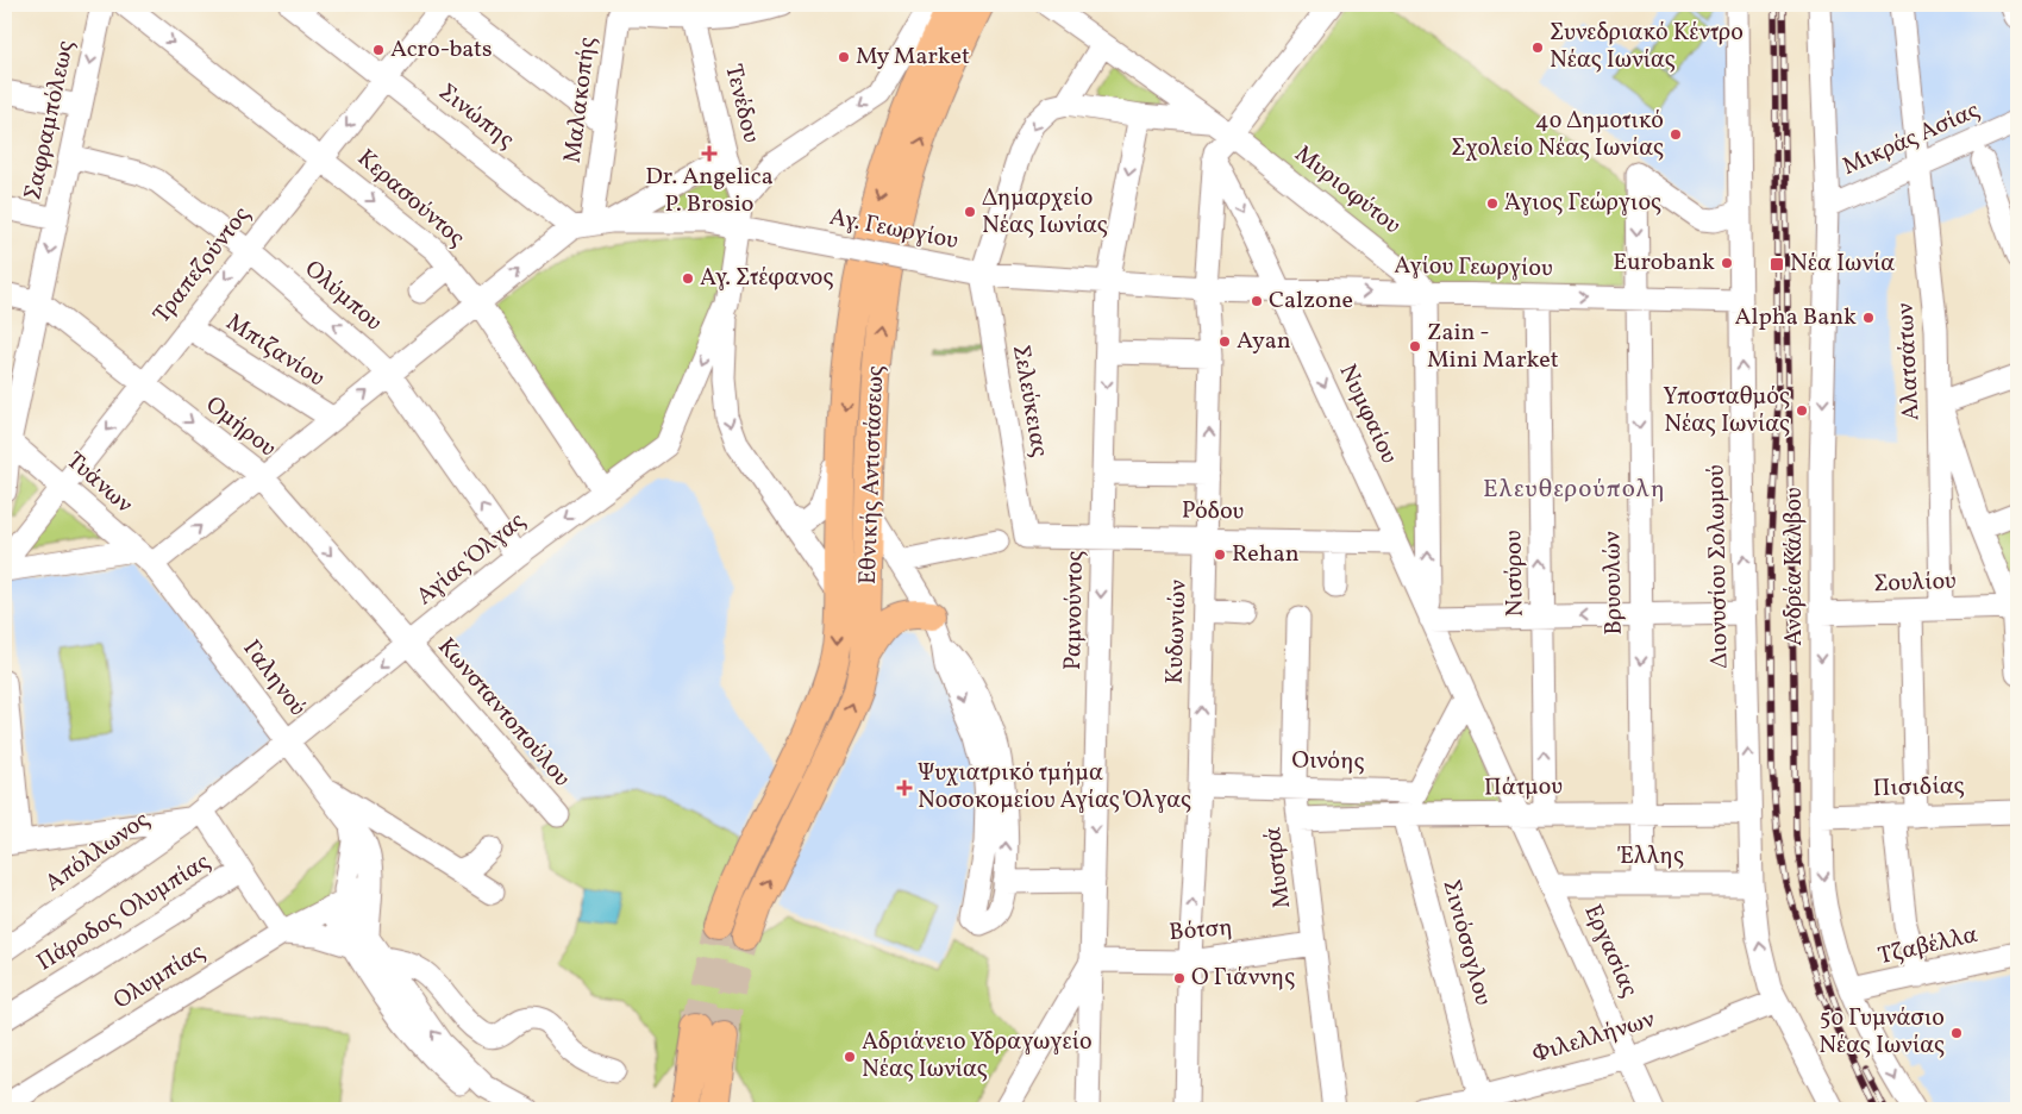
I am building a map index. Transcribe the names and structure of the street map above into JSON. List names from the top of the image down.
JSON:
{
  "streets": {
    "main road": ["Εθνικής Αντιστάσεως"],
    "street": [
      "Μαλακοπής",
      "Τενέδου",
      "Σινώπης",
      "Σαφραμπόλεως",
      "Μικράς Ασίας",
      "Μυριοφύτου",
      "Κερασούντος",
      "Αγ. Γεωργίου",
      "Τραπεζούντος",
      "Αγίου Γεωργίου",
      "Ολύμπου",
      "Μπιζανίου",
      "Αλατσάτων",
      "Σελεύκειας",
      "Νυμφαίου",
      "Ομήρου",
      "Τυάνων",
      "Ρόδου",
      "Αγίας Όλγας",
      "Διονυσίου Σολωμού",
      "Ανδρέα Κάλβου",
      "Νισύρου",
      "Βρυουλών",
      "Σουλίου",
      "Ραμνούντος",
      "Κυδωνιών",
      "Γαληνού",
      "Κωνσταντοπούλου",
      "Οινόης",
      "Πάτμου",
      "Πισιδίας",
      "Απόλλωνος",
      "Έλλης",
      "Μυστρά",
      "Πάροδος Ολυμπίας",
      "Βότση",
      "Σινιόσογλου",
      "Τζαβέλλα",
      "Εργασίας",
      "Ολυμπίας",
      "Φιλελλήνων"
    ]
  },
  "crossings": [
    ["Μαλακοπής", "Σινώπης"],
    ["Μαλακοπής", "Αγ. Γεωργίου"],
    ["Τενέδου", "Αγίας Όλγας"],
    ["Σινώπης", "Αγ. Γεωργίου"],
    ["Σινώπης", "Τραπεζούντος"],
    ["Σαφραμπόλεως", "Ολύμπου"],
    ["Σαφραμπόλεως", "Ομήρου"],
    ["Σαφραμπόλεως", "Τυάνων"],
    ["Μικράς Ασίας", "Αλατσάτων"],
    ["Μικράς Ασίας", "Ανδρέα Κάλβου"],
    ["Μυριοφύτου", "Αγίου Γεωργίου"],
    ["Κερασούντος", "Τραπεζούντος"],
    ["Κερασούντος", "Αγίας Όλγας"],
    ["Αγ. Γεωργίου", "Αγίου Γεωργίου"],
    ["Αγ. Γεωργίου", "Σελεύκειας"],
    ["Αγ. Γεωργίου", "Αγίας Όλγας"],
    ["Αγ. Γεωργίου", "Ραμνούντος"],
    ["Αγ. Γεωργίου", "Κυδωνιών"],
    ["Τραπεζούντος", "Ολύμπου"],
    ["Τραπεζούντος", "Μπιζανίου"],
    ["Τραπεζούντος", "Ομήρου"],
    ["Τραπεζούντος", "Τυάνων"],
    ["Αγίου Γεωργίου", "Νυμφαίου"],
    ["Αγίου Γεωργίου", "Διονυσίου Σολωμού"],
    ["Αγίου Γεωργίου", "Νισύρου"],
    ["Αγίου Γεωργίου", "Βρυουλών"],
    ["Αγίου Γεωργίου", "Κυδωνιών"],
    ["Ολύμπου", "Αγίας Όλγας"],
    ["Αλατσάτων", "Σουλίου"],
    ["Σελεύκειας", "Ρόδου"],
    ["Νυμφαίου", "Ρόδου"],
    ["Νυμφαίου", "Κυδωνιών"],
    ["Νυμφαίου", "Πάτμου"],
    ["Νυμφαίου", "Εργασίας"],
    ["Ομήρου", "Αγίας Όλγας"],
    ["Ομήρου", "Κωνσταντοπούλου"],
    ["Εθνικής Αντιστάσεως", "Αγίας Όλγας"],
    ["Τυάνων", "Γαληνού"],
    ["Ρόδου", "Ραμνούντος"],
    ["Ρόδου", "Κυδωνιών"],
    ["Αγίας Όλγας", "Γαληνού"],
    ["Αγίας Όλγας", "Κωνσταντοπούλου"],
    ["Αγίας Όλγας", "Απόλλωνος"],
    ["Διονυσίου Σολωμού", "Βρυουλών"],
    ["Διονυσίου Σολωμού", "Πάτμου"],
    ["Διονυσίου Σολωμού", "Έλλης"],
    ["Διονυσίου Σολωμού", "Φιλελλήνων"],
    ["Ανδρέα Κάλβου", "Σουλίου"],
    ["Ανδρέα Κάλβου", "Πισιδίας"],
    ["Ανδρέα Κάλβου", "Τζαβέλλα"],
    ["Νισύρου", "Πάτμου"],
    ["Βρυουλών", "Πάτμου"],
    ["Βρυουλών", "Έλλης"],
    ["Ραμνούντος", "Βότση"],
    ["Κυδωνιών", "Οινόης"],
    ["Κυδωνιών", "Βότση"],
    ["Οινόης", "Μυστρά"],
    ["Πάτμου", "Μυστρά"],
    ["Πάτμου", "Σινιόσογλου"],
    ["Πάτμου", "Εργασίας"],
    ["Έλλης", "Εργασίας"],
    ["Μυστρά", "Βότση"],
    ["Σινιόσογλου", "Φιλελλήνων"],
    ["Εργασίας", "Φιλελλήνων"]
  ],
  "one_way": [
    "Σαφραμπόλεως",
    "Κερασούντος",
    "Αγίου Γεωργίου",
    "Ολύμπου",
    "Ομήρου",
    "Αγίας Όλγας",
    "Βρυουλών",
    "Κυδωνιών"
  ],
  "districts": ["Ελευθερούπολη"],
  "places": {
    "other": [
      "Συνεδριακό Κέντρο Νέας Ιωνίας",
      "Acro-bats",
      "My Market",
      "4ο Δημοτικό Σχολείο Νέας Ιωνίας",
      "Άγιος Γεώργιος",
      "Δημαρχείο Νέας Ιωνίας",
      "Eurobank",
      "Αγ. Στέφανος",
      "Calzone",
      "Alpha Bank",
      "Ayan",
      "Zain - Mini Market",
      "Υποσταθμός Νέας Ιωνίας",
      "Rehan",
      "Ο Γιάννης",
      "5ο Γυμνάσιο Νέας Ιωνίας",
      "Αδριάνειο Υδραγωγείο Νέας Ιωνίας"
    ],
    "health": ["Dr. Angelica P. Brosio", "Ψυχιατρικό τμήμα Νοσοκομείου Αγίας Όλγας"],
    "transit": ["Νέα Ιωνία"]
  }
}
